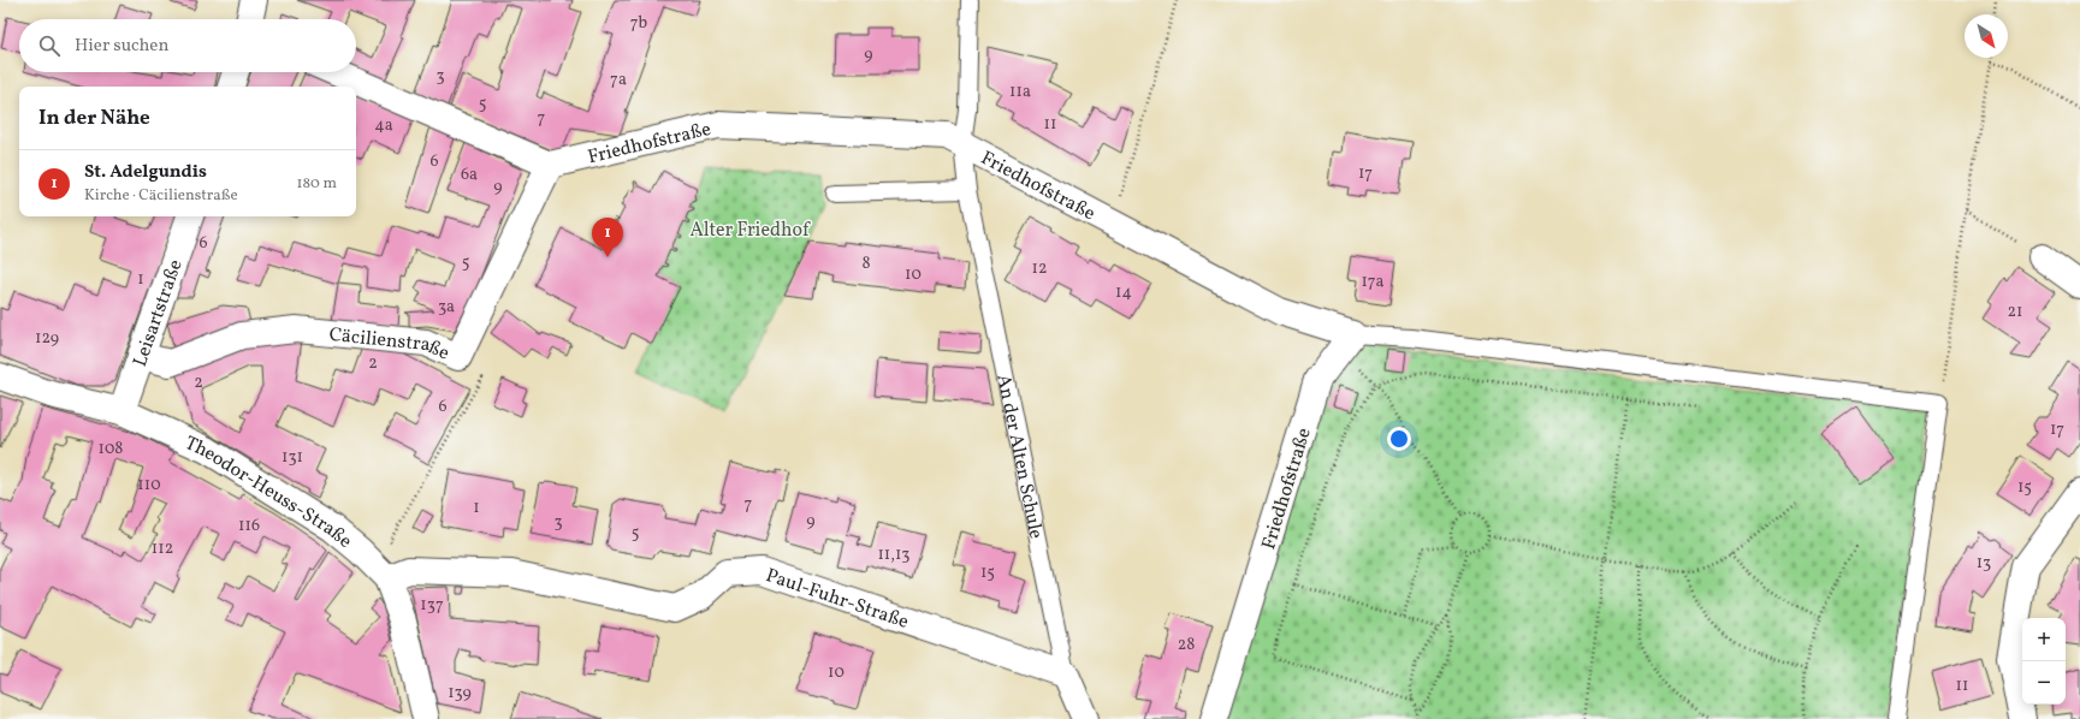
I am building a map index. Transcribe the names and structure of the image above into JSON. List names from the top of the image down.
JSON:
{
  "streets": {
    "street": [
      "Friedhofstraße",
      "Leisartstraße",
      "Cäcilienstraße",
      "An der Alten Schule",
      "Theodor-Heuss-Straße",
      "Paul-Fuhr-Straße"
    ]
  },
  "crossings": [
    ["Friedhofstraße", "Cäcilienstraße"],
    ["Friedhofstraße", "An der Alten Schule"],
    ["Leisartstraße", "Cäcilienstraße"],
    ["Leisartstraße", "Theodor-Heuss-Straße"],
    ["An der Alten Schule", "Paul-Fuhr-Straße"],
    ["Theodor-Heuss-Straße", "Paul-Fuhr-Straße"]
  ],
  "parks": ["Alter Friedhof"],
  "house_numbers": [
    "7b",
    "9",
    "3",
    "7a",
    "11a",
    "5",
    "7",
    "11",
    "4a",
    "6",
    "17",
    "6a",
    "9",
    "6",
    "5",
    "8",
    "12",
    "10",
    "1",
    "17a",
    "14",
    "3a",
    "21",
    "129",
    "2",
    "2",
    "6",
    "17",
    "108",
    "131",
    "110",
    "15",
    "7",
    "1",
    "9",
    "3",
    "116",
    "5",
    "112",
    "11,13",
    "13",
    "15",
    "137",
    "28",
    "10",
    "11",
    "139"
  ],
  "north": "bottom right",
  "page": {
    "search": "Hier suchen",
    "heading": "In der Nähe",
    "list": [
      {
        "mark": "1",
        "name": "St. Adelgundis",
        "note": "Kirche · Cäcilienstraße",
        "value": "180 m"
      }
    ],
    "pins": "1",
    "map_buttons": ["+", "−"]
  }
}
